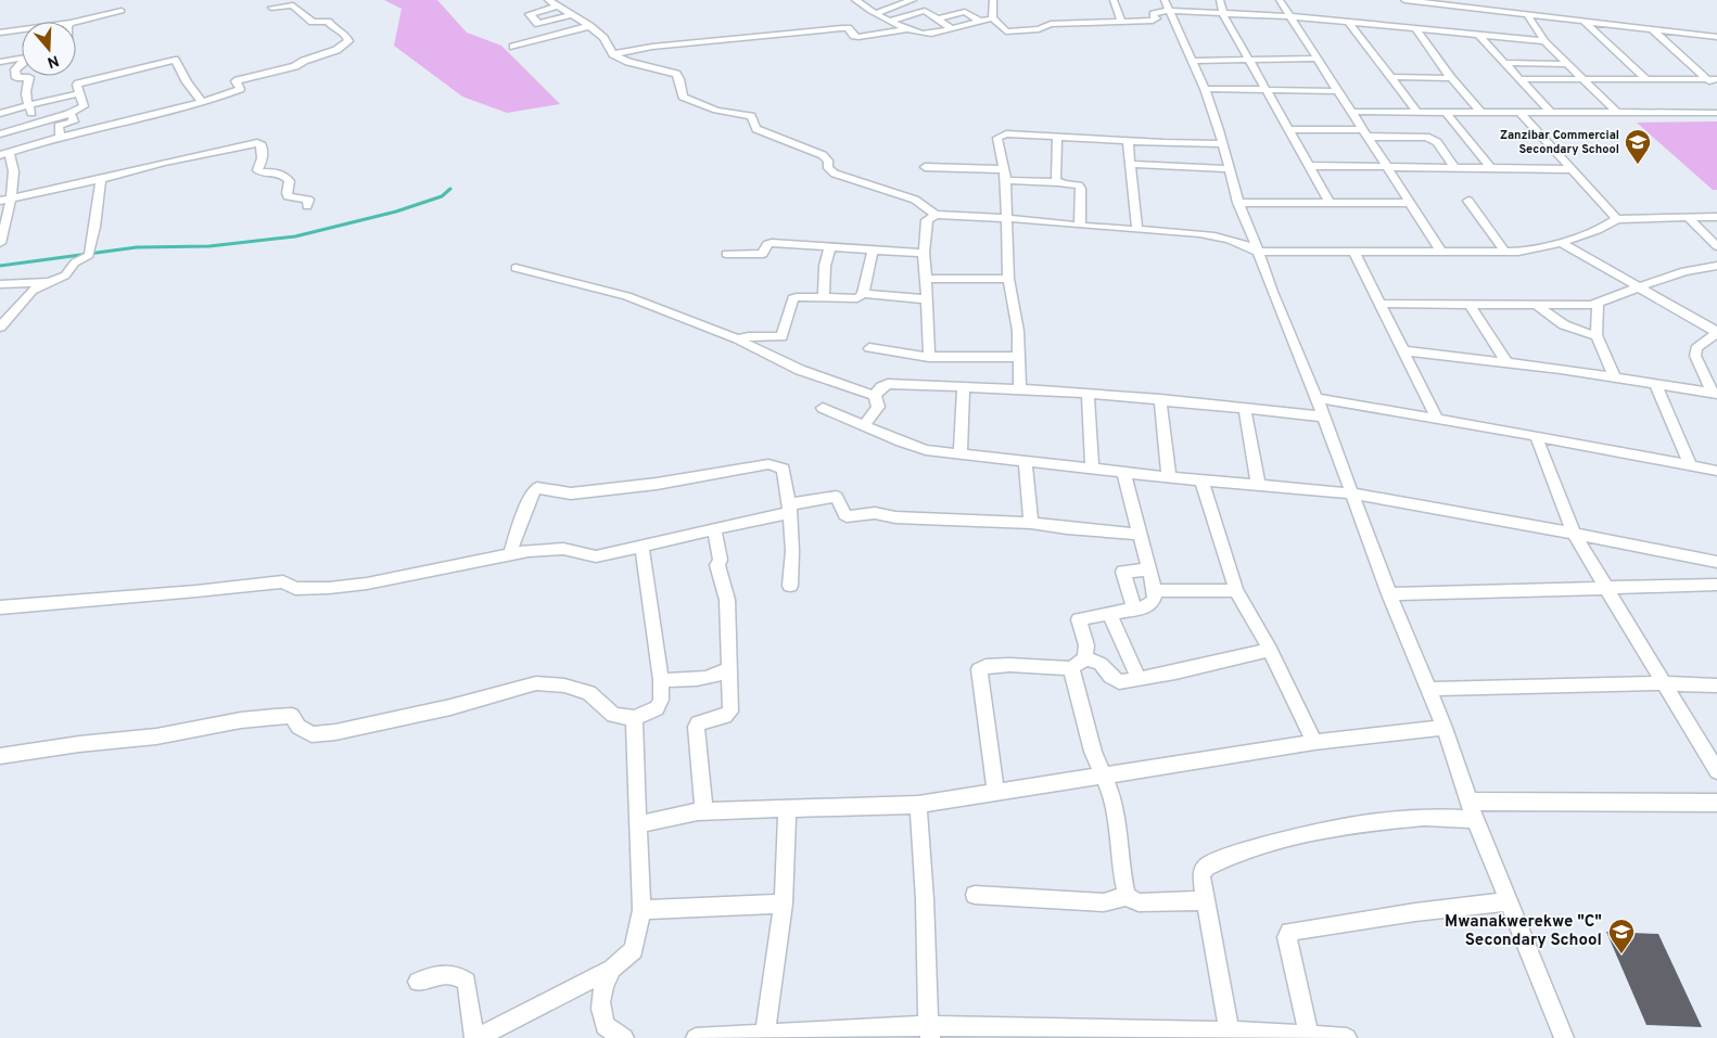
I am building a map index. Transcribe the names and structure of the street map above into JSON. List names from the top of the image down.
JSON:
{
  "places": {
    "school or university": ["Zanzibar Commercial Secondary School", "Mwanakwerekwe \"C\" Secondary School"]
  },
  "north": "bottom"
}
